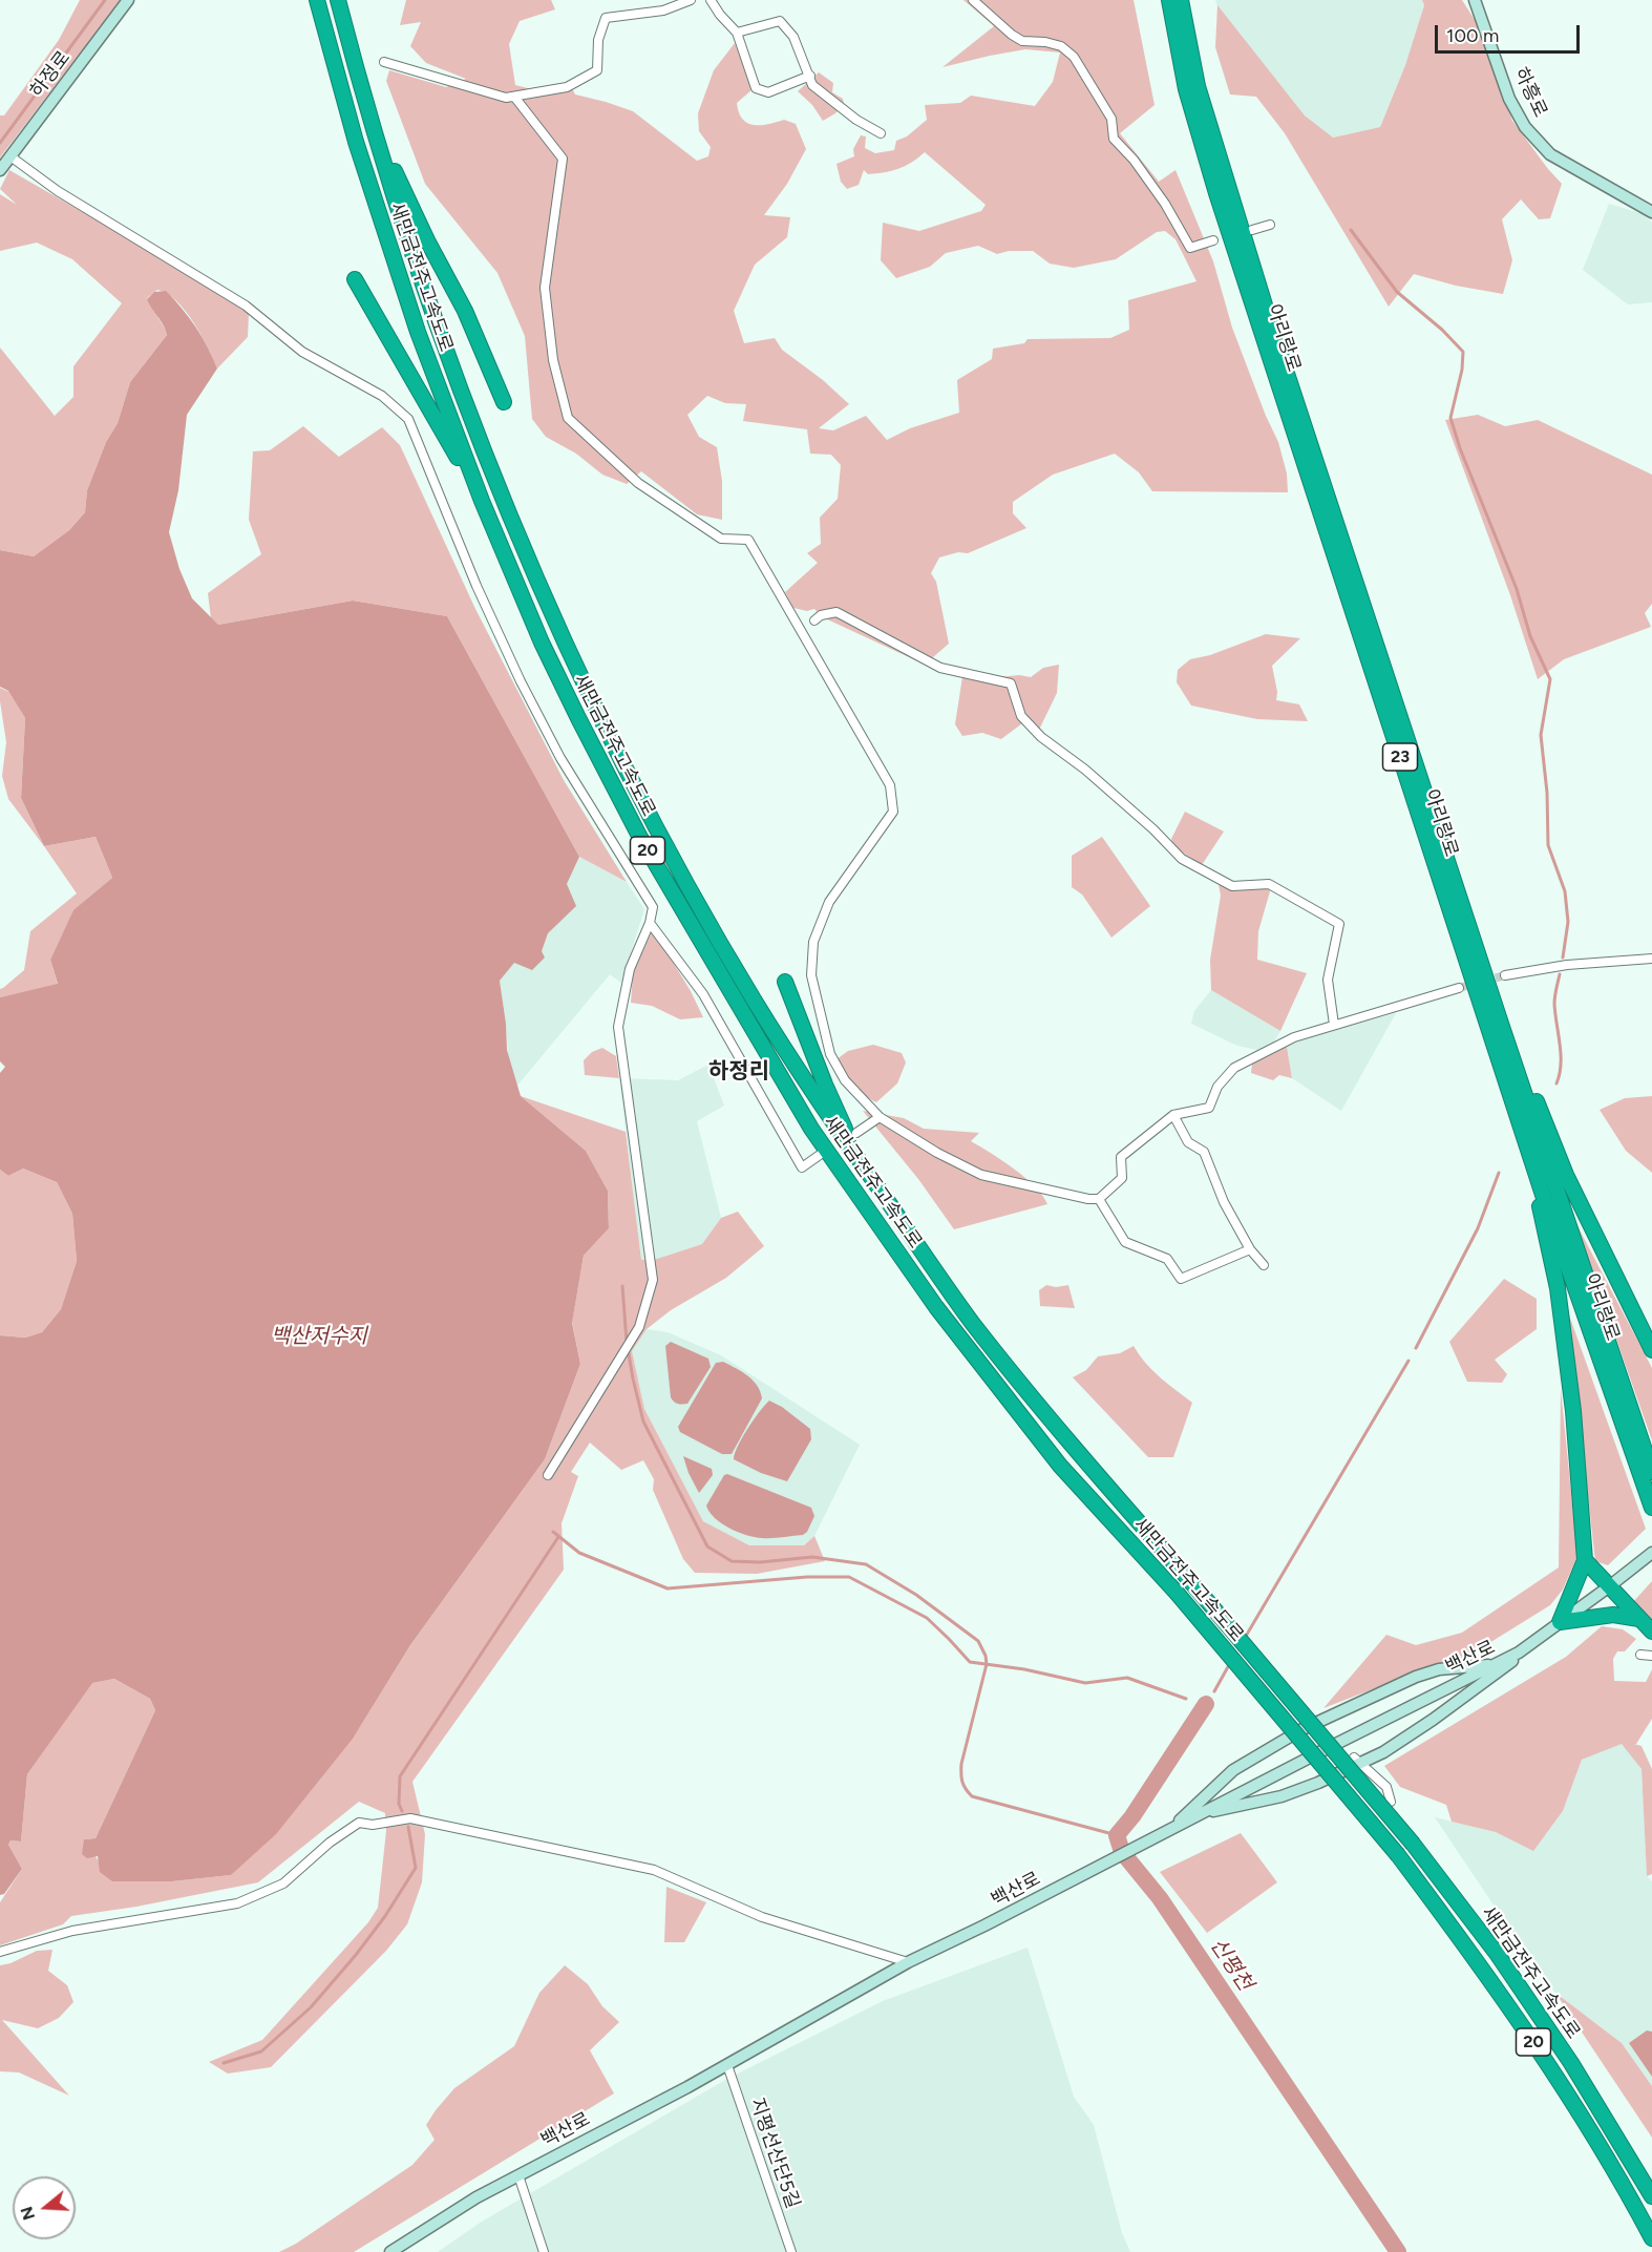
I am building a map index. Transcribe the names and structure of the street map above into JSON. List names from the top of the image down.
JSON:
{
  "streets": {
    "highway": [
      "새만금전주고속도로",
      "아리랑로",
      "23",
      "20"
    ],
    "main road": ["하정로", "하흥로", "백산로"],
    "street": ["지평선산단5길"]
  },
  "crossings": [
    ["백산로", "지평선산단5길"]
  ],
  "districts": ["하정리"],
  "water": ["백산저수지", "신평천"],
  "scale_bar": "100 m",
  "north": "left"
}
